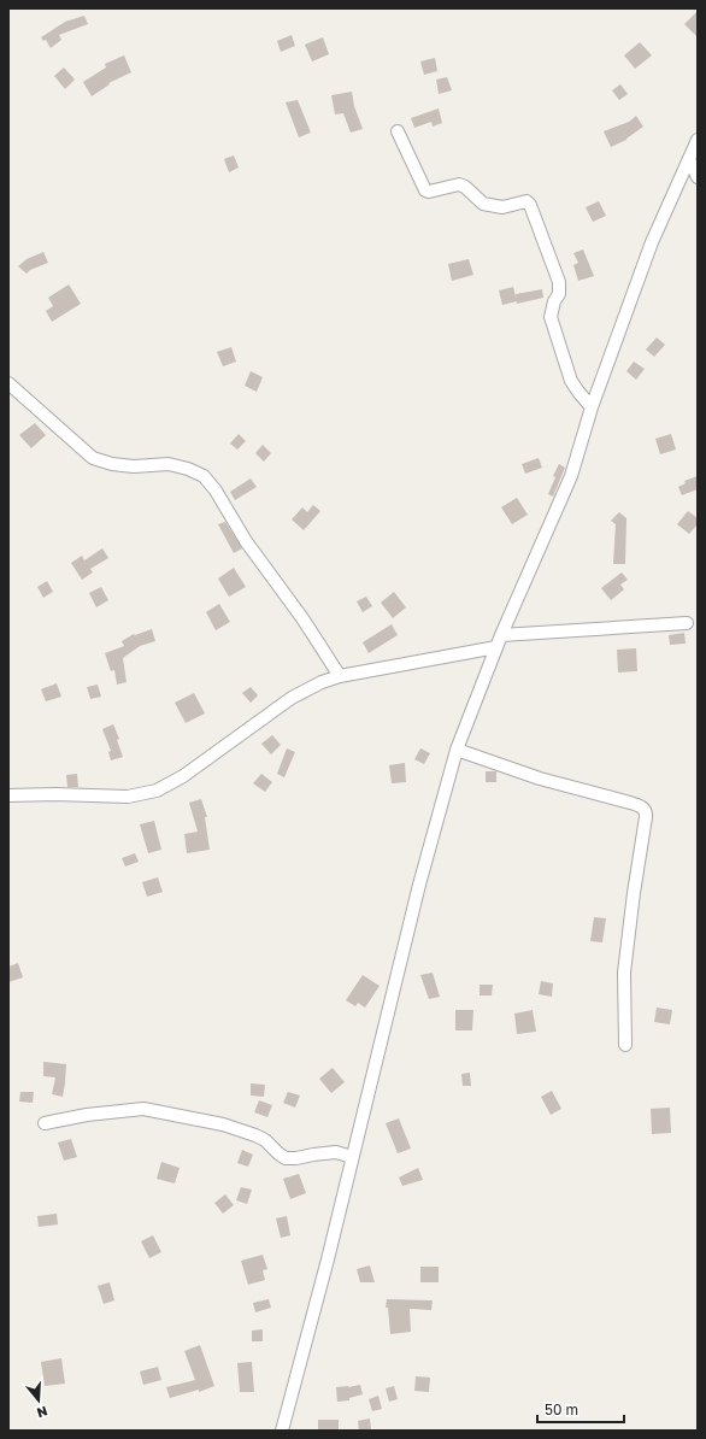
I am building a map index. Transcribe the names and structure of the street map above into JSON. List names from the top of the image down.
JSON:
{
  "scale_bar": "50 m",
  "north": "bottom"
}
